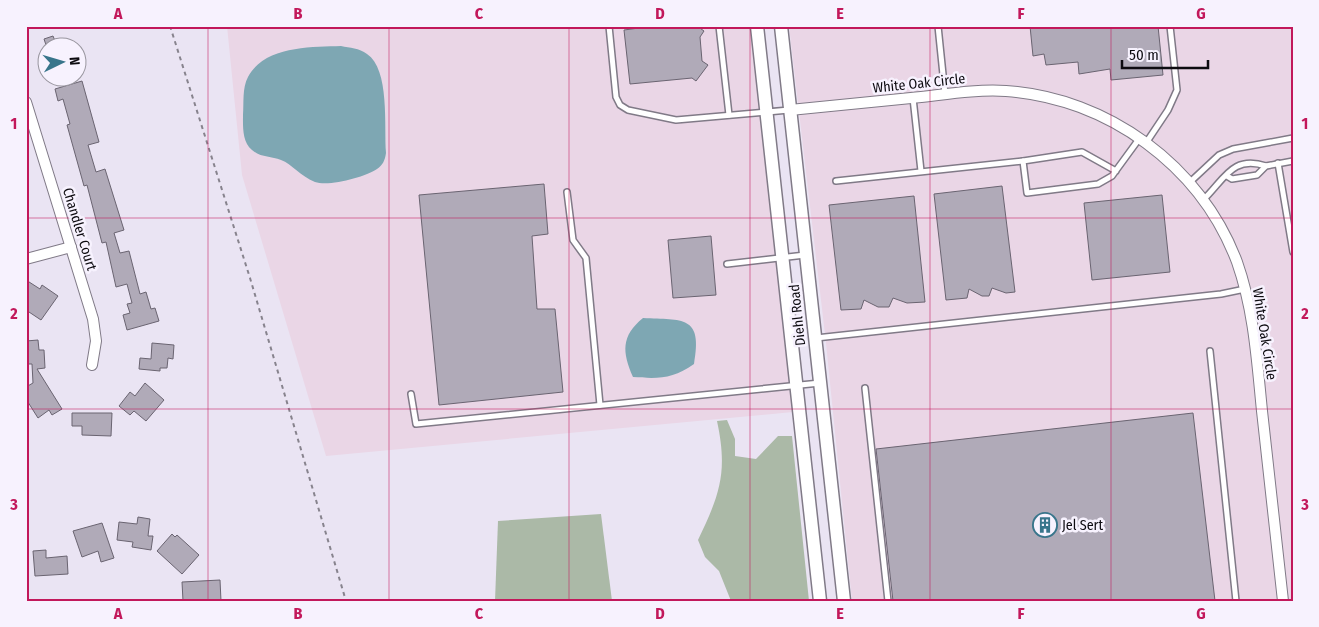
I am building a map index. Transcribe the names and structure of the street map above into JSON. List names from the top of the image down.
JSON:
{
  "streets": {
    "street": ["White Oak Circle", "Chandler Court", "Diehl Road"]
  },
  "crossings": [
    ["White Oak Circle", "Diehl Road"]
  ],
  "places": {
    "building": ["Jel Sert"]
  },
  "scale_bar": "50 m",
  "north": "right",
  "grid": {
    "columns": [
      "A",
      "B",
      "C",
      "D",
      "E",
      "F",
      "G"
    ],
    "rows": ["1", "2", "3"]
  }
}
